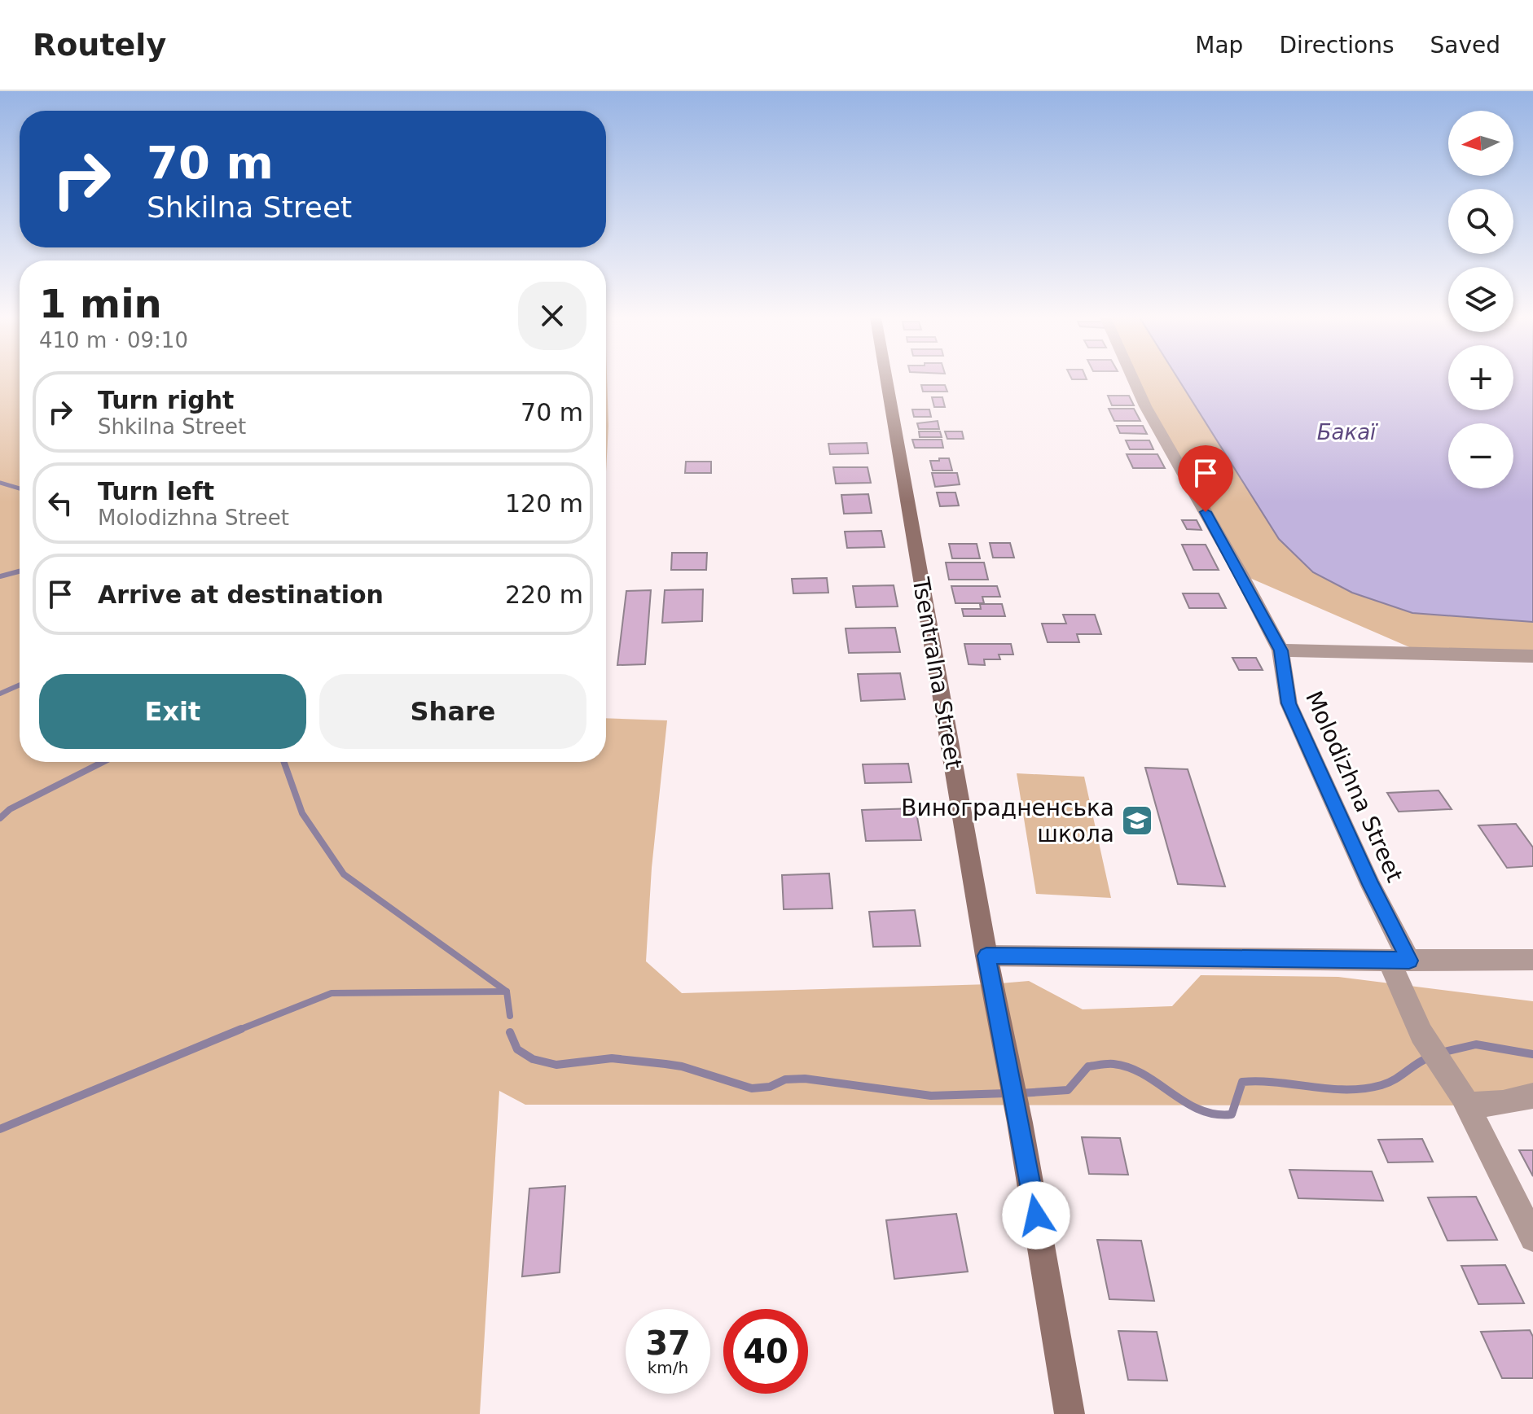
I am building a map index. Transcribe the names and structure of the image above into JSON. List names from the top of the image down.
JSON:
{
  "streets": {
    "street": ["Tsentralna Street", "Molodizhna Street"]
  },
  "water": ["Бакаї"],
  "places": {
    "school or university": ["Виноградненська школа"]
  },
  "north": "left",
  "page": {
    "header": "Routely",
    "nav": ["Map", "Directions", "Saved"],
    "map_buttons": ["+", "−"],
    "turn": ["70 m", "Shkilna Street"],
    "heading": ["1 min", "410 m · 09:10"],
    "list": [
      {
        "name": "Turn right",
        "note": "Shkilna Street",
        "value": "70 m"
      },
      {
        "name": "Turn left",
        "note": "Molodizhna Street",
        "value": "120 m"
      },
      {
        "name": "Arrive at destination",
        "value": "220 m"
      }
    ],
    "buttons": ["Exit", "Share"],
    "speed": "37 km/h",
    "limit": "40"
  }
}
